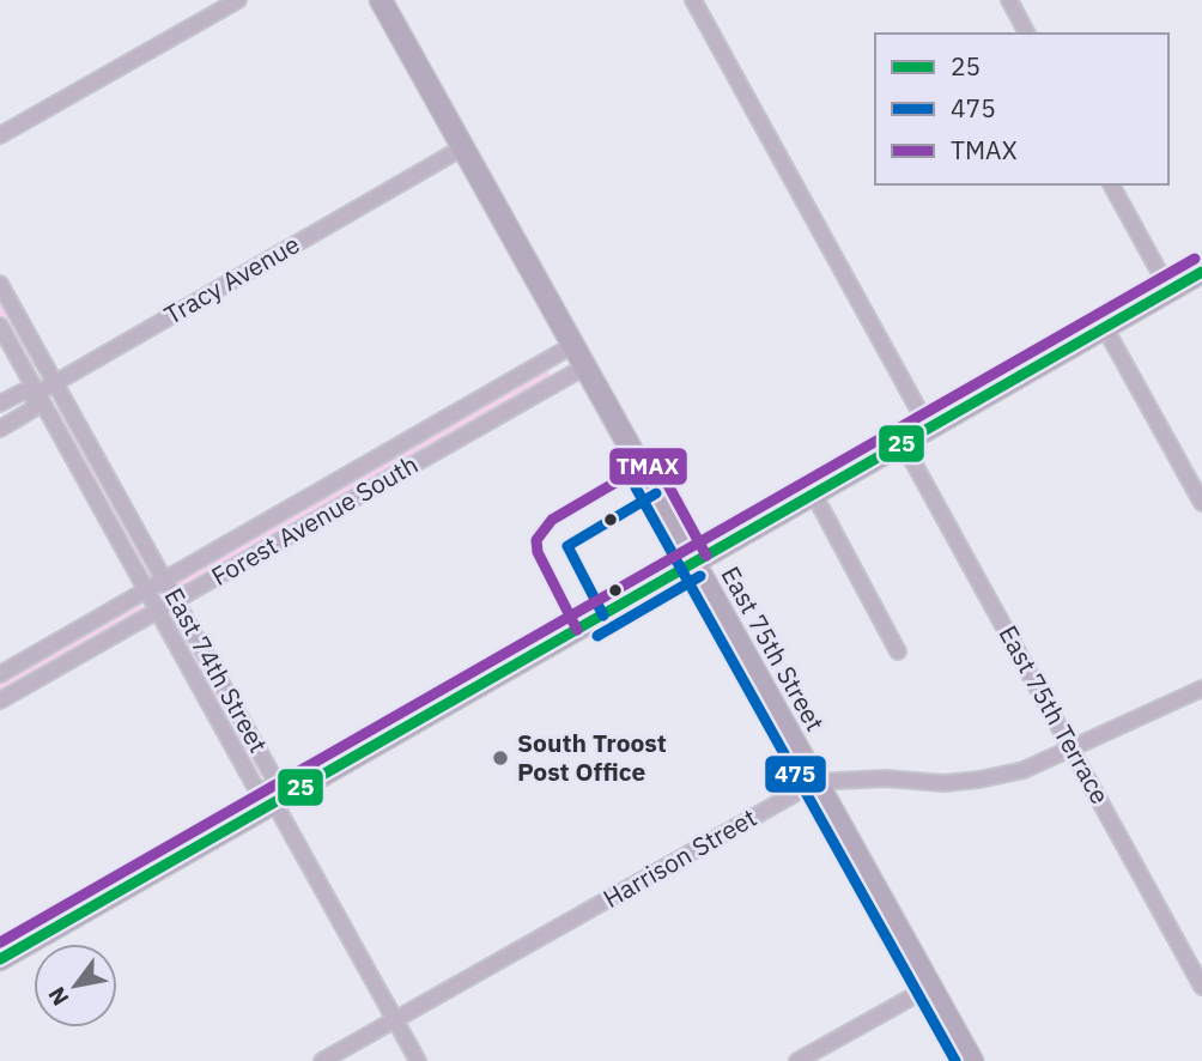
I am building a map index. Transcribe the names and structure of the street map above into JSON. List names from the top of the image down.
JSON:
{
  "streets": {
    "main road": ["East 75th Street"],
    "street": [
      "Tracy Avenue",
      "Forest Avenue South",
      "East 74th Street",
      "East 75th Terrace",
      "Harrison Street"
    ]
  },
  "crossings": [
    ["Tracy Avenue", "East 75th Street"],
    ["Tracy Avenue", "East 74th Street"],
    ["Forest Avenue South", "East 75th Street"],
    ["Forest Avenue South", "East 74th Street"],
    ["East 75th Street", "Harrison Street"],
    ["East 74th Street", "Harrison Street"],
    ["East 75th Terrace", "Harrison Street"]
  ],
  "places": ["South Troost Post Office"],
  "lines": ["transit line TMAX", "transit line 25", "transit line 475"],
  "legend": ["25", "475", "TMAX"],
  "north": "bottom left"
}
